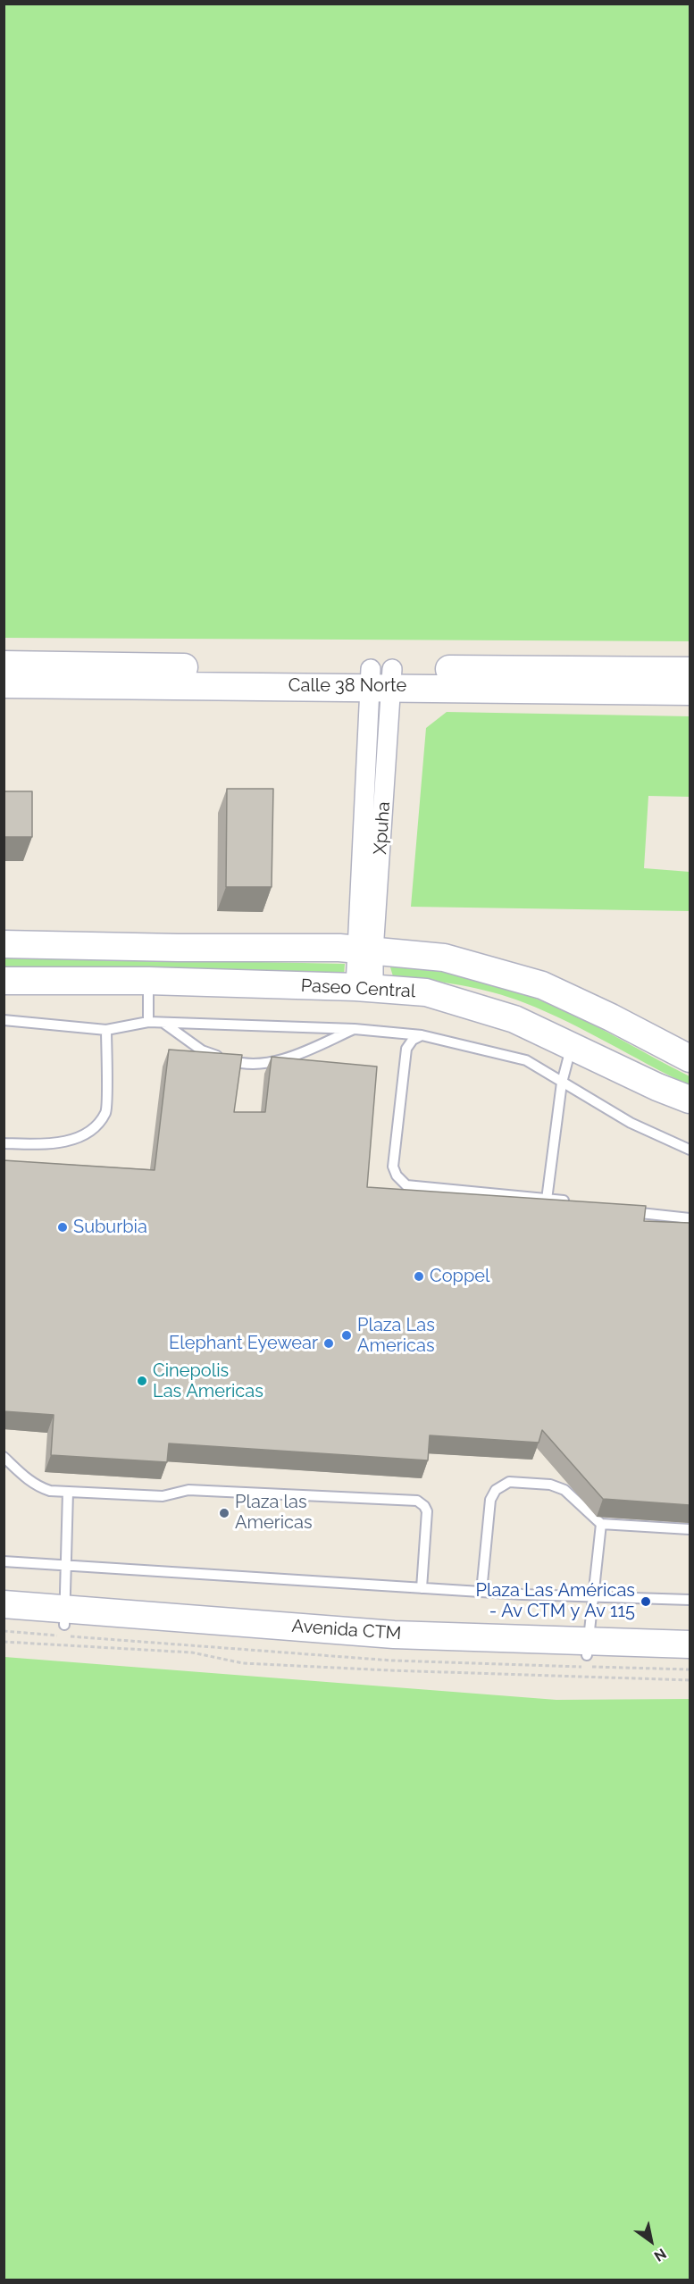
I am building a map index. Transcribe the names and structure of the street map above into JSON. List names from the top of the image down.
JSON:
{
  "streets": {
    "main road": ["Calle 38 Norte", "Paseo Central", "Avenida CTM"],
    "street": ["Xpuha"]
  },
  "crossings": [
    ["Calle 38 Norte", "Xpuha"],
    ["Xpuha", "Paseo Central"]
  ],
  "places": [
    "Suburbia",
    "Coppel",
    "Plaza Las Americas",
    "Elephant Eyewear",
    "Cinepolis Las Americas",
    "Plaza las Americas",
    "Plaza Las Américas - Av CTM y Av 115"
  ],
  "north": "bottom right"
}
